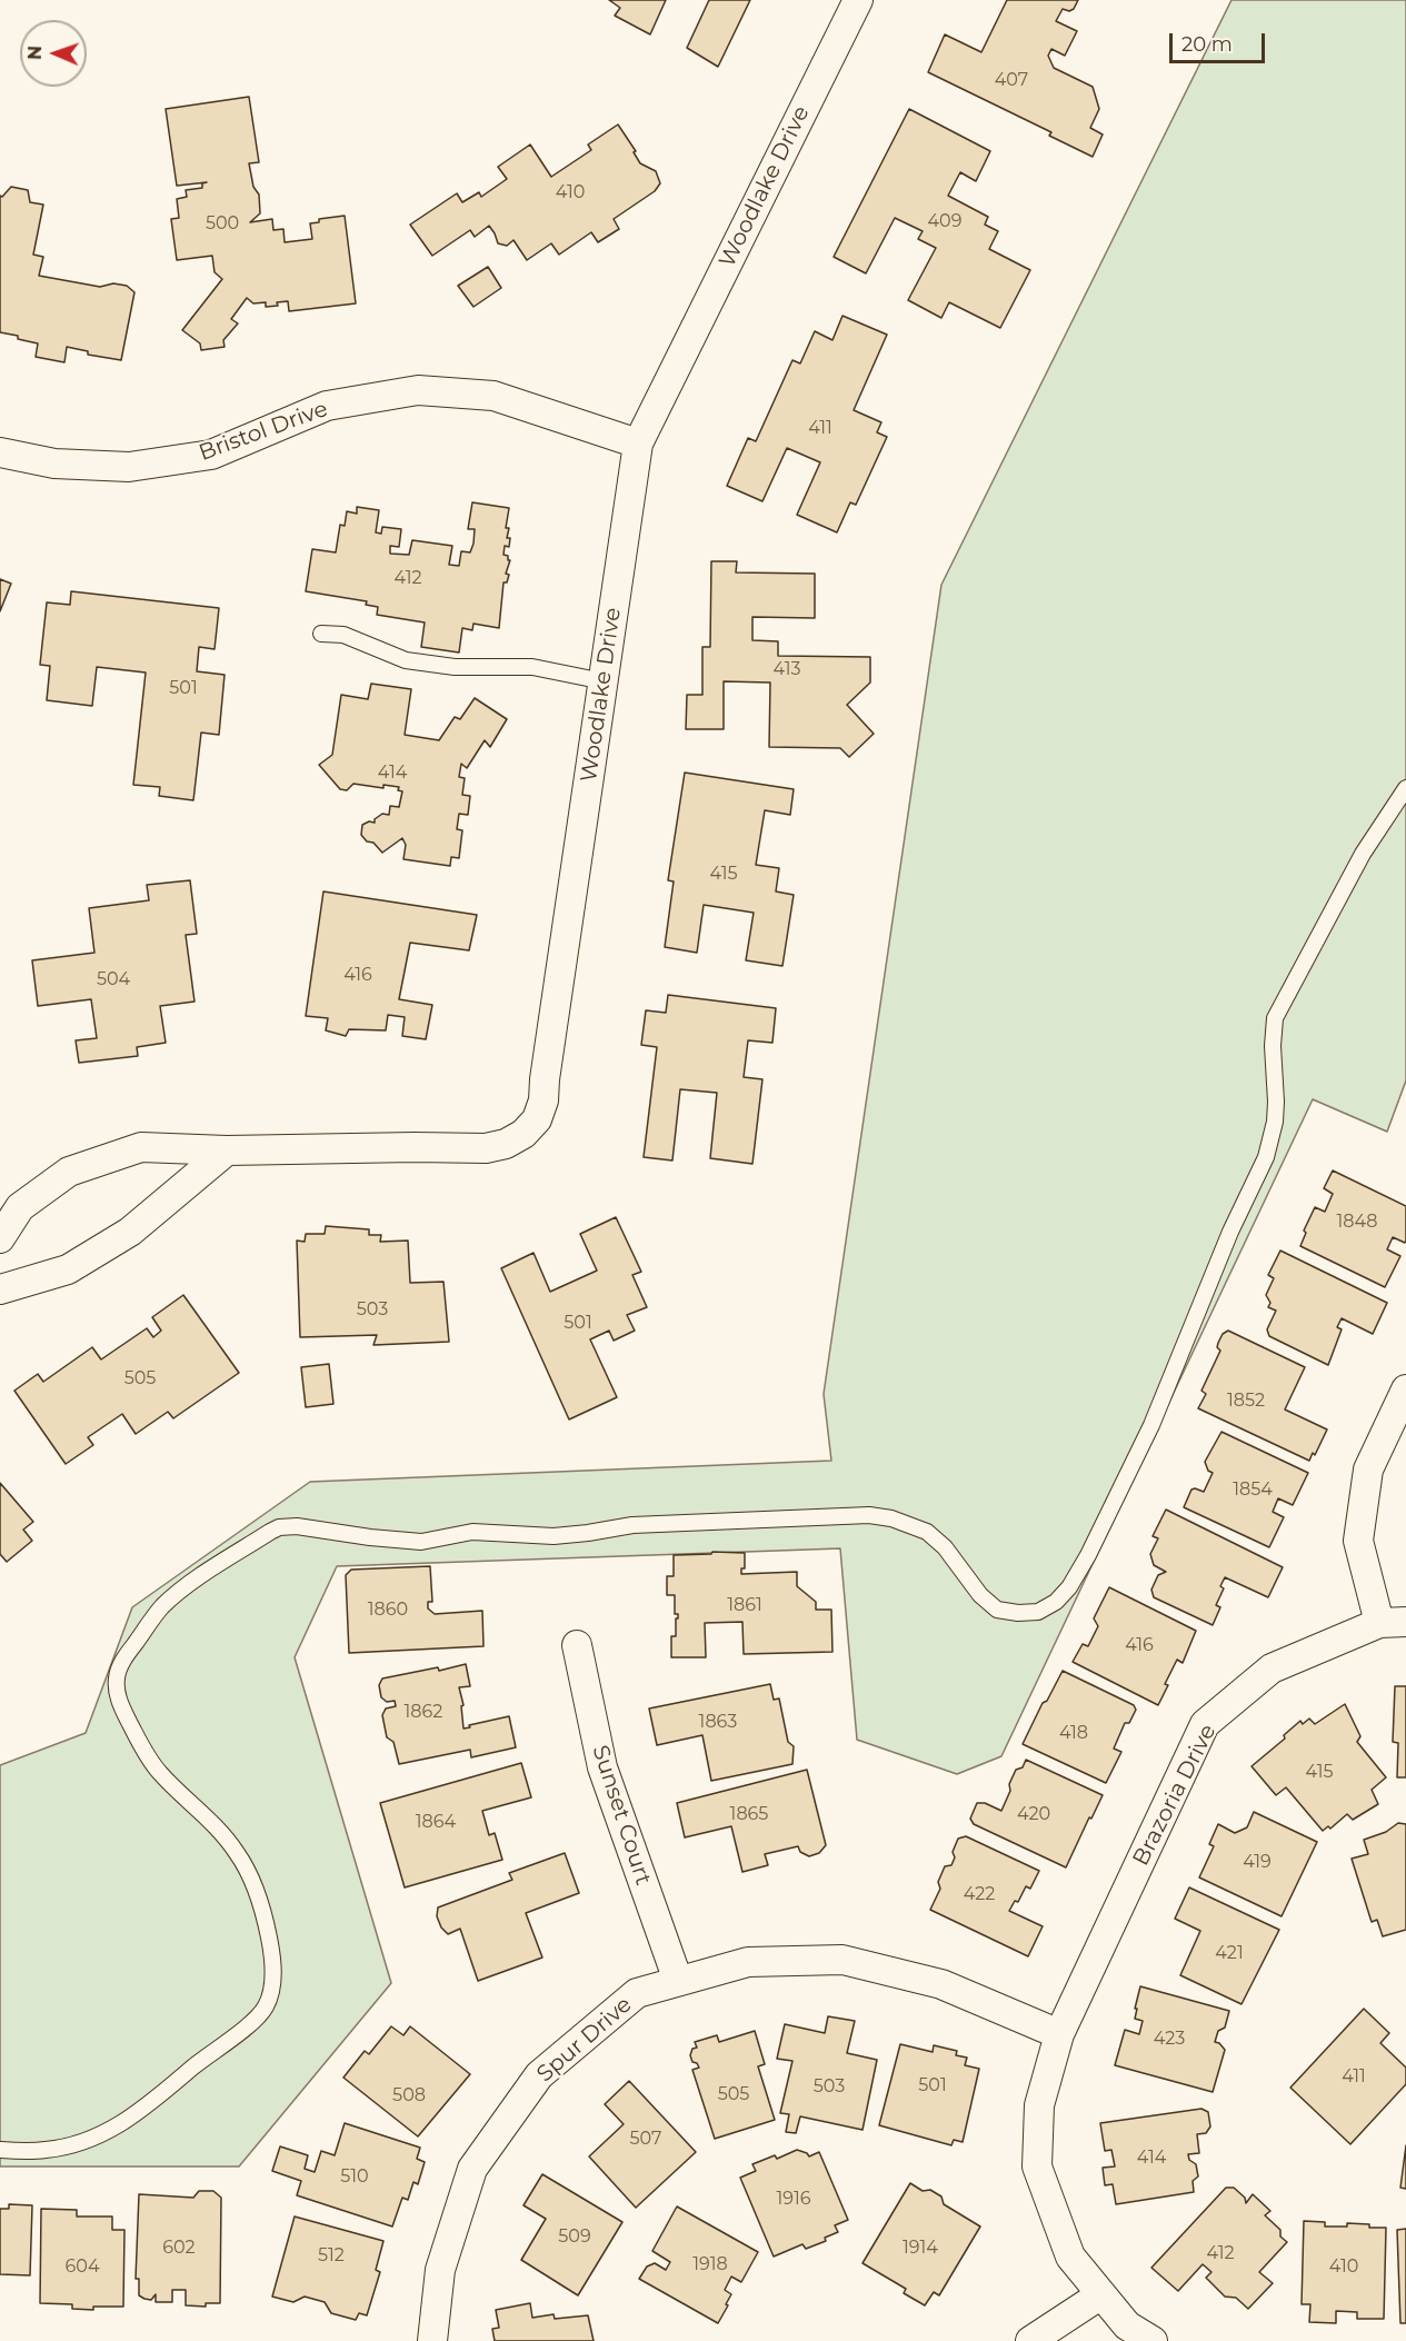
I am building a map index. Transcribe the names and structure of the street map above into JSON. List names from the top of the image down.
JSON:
{
  "streets": {
    "street": [
      "Woodlake Drive",
      "Bristol Drive",
      "Brazoria Drive",
      "Sunset Court",
      "Spur Drive"
    ]
  },
  "crossings": [
    ["Woodlake Drive", "Bristol Drive"],
    ["Brazoria Drive", "Spur Drive"],
    ["Sunset Court", "Spur Drive"]
  ],
  "house_numbers": [
    "407",
    "410",
    "409",
    "500",
    "411",
    "412",
    "413",
    "501",
    "414",
    "415",
    "416",
    "504",
    "1848",
    "503",
    "501",
    "505",
    "1852",
    "1854",
    "1861",
    "1860",
    "416",
    "1862",
    "1863",
    "418",
    "415",
    "1865",
    "420",
    "1864",
    "419",
    "422",
    "421",
    "423",
    "411",
    "501",
    "503",
    "505",
    "508",
    "507",
    "414",
    "510",
    "1916",
    "509",
    "602",
    "1914",
    "412",
    "512",
    "1918",
    "604",
    "410"
  ],
  "scale_bar": "20 m",
  "north": "left"
}
